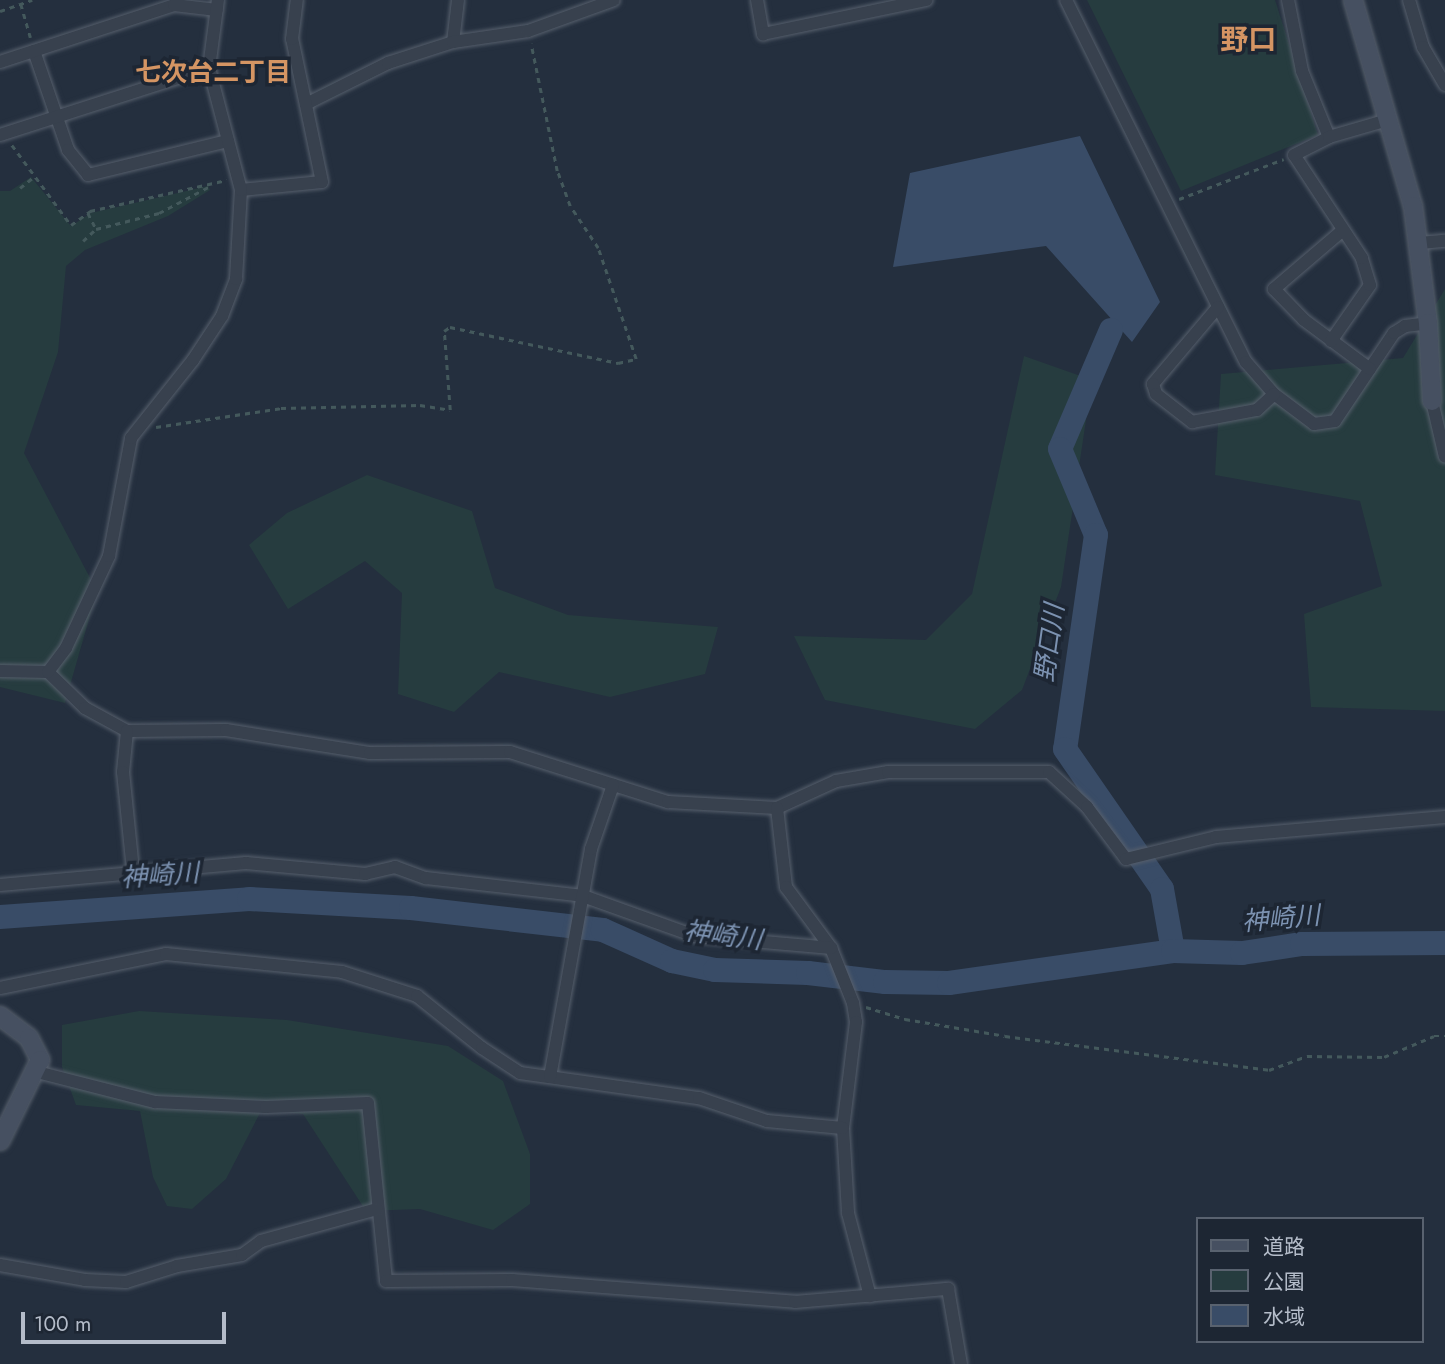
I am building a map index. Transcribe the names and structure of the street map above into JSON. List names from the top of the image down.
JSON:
{
  "districts": ["野口", "七次台二丁目"],
  "water": ["野口川", "神崎川"],
  "legend": ["道路", "公園", "水域"],
  "scale_bar": "100 m"
}
